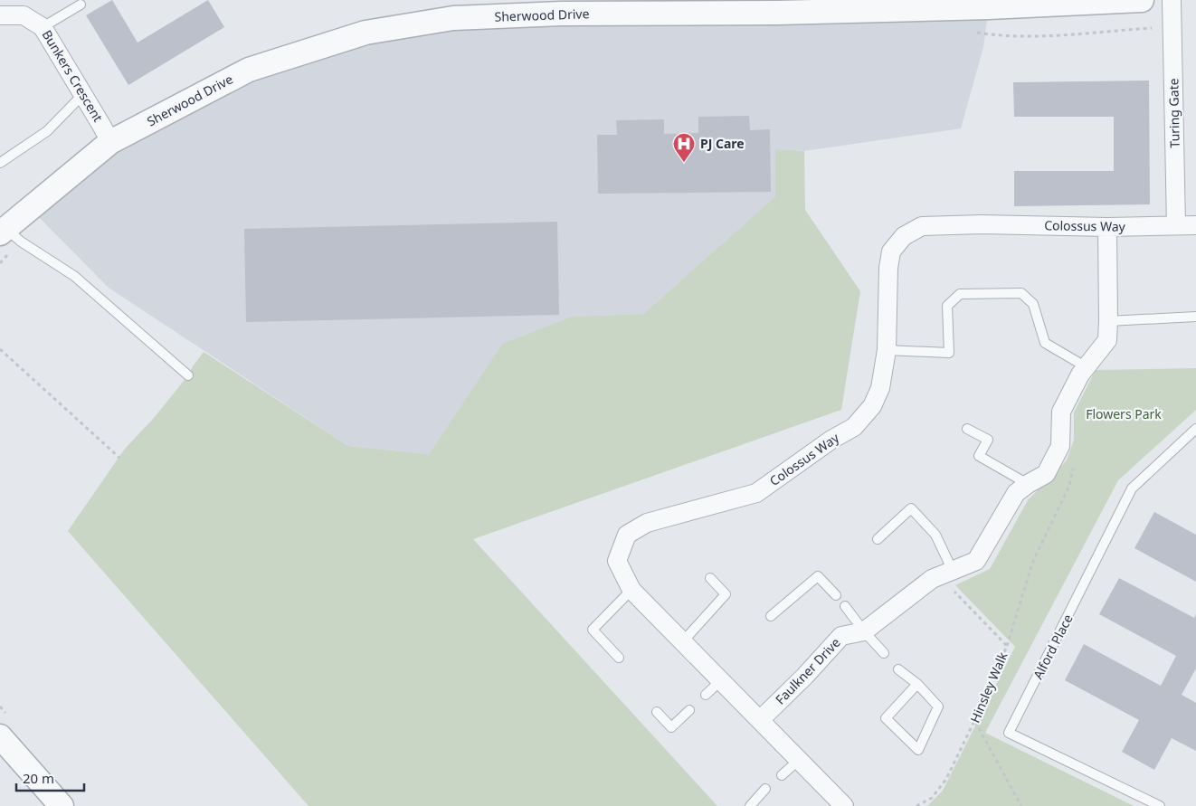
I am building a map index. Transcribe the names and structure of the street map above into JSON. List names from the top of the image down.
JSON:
{
  "streets": {
    "street": [
      "Sherwood Drive",
      "Bunkers Crescent",
      "Turing Gate",
      "Colossus Way",
      "Faulkner Drive"
    ],
    "lane": ["Alford Place"],
    "path": ["Hinsley Walk"]
  },
  "crossings": [
    ["Sherwood Drive", "Bunkers Crescent"],
    ["Turing Gate", "Colossus Way"],
    ["Colossus Way", "Faulkner Drive"],
    ["Faulkner Drive", "Hinsley Walk"]
  ],
  "parks": ["Flowers Park"],
  "places": {
    "hospital": ["PJ Care"]
  },
  "scale_bar": "20 m"
}
